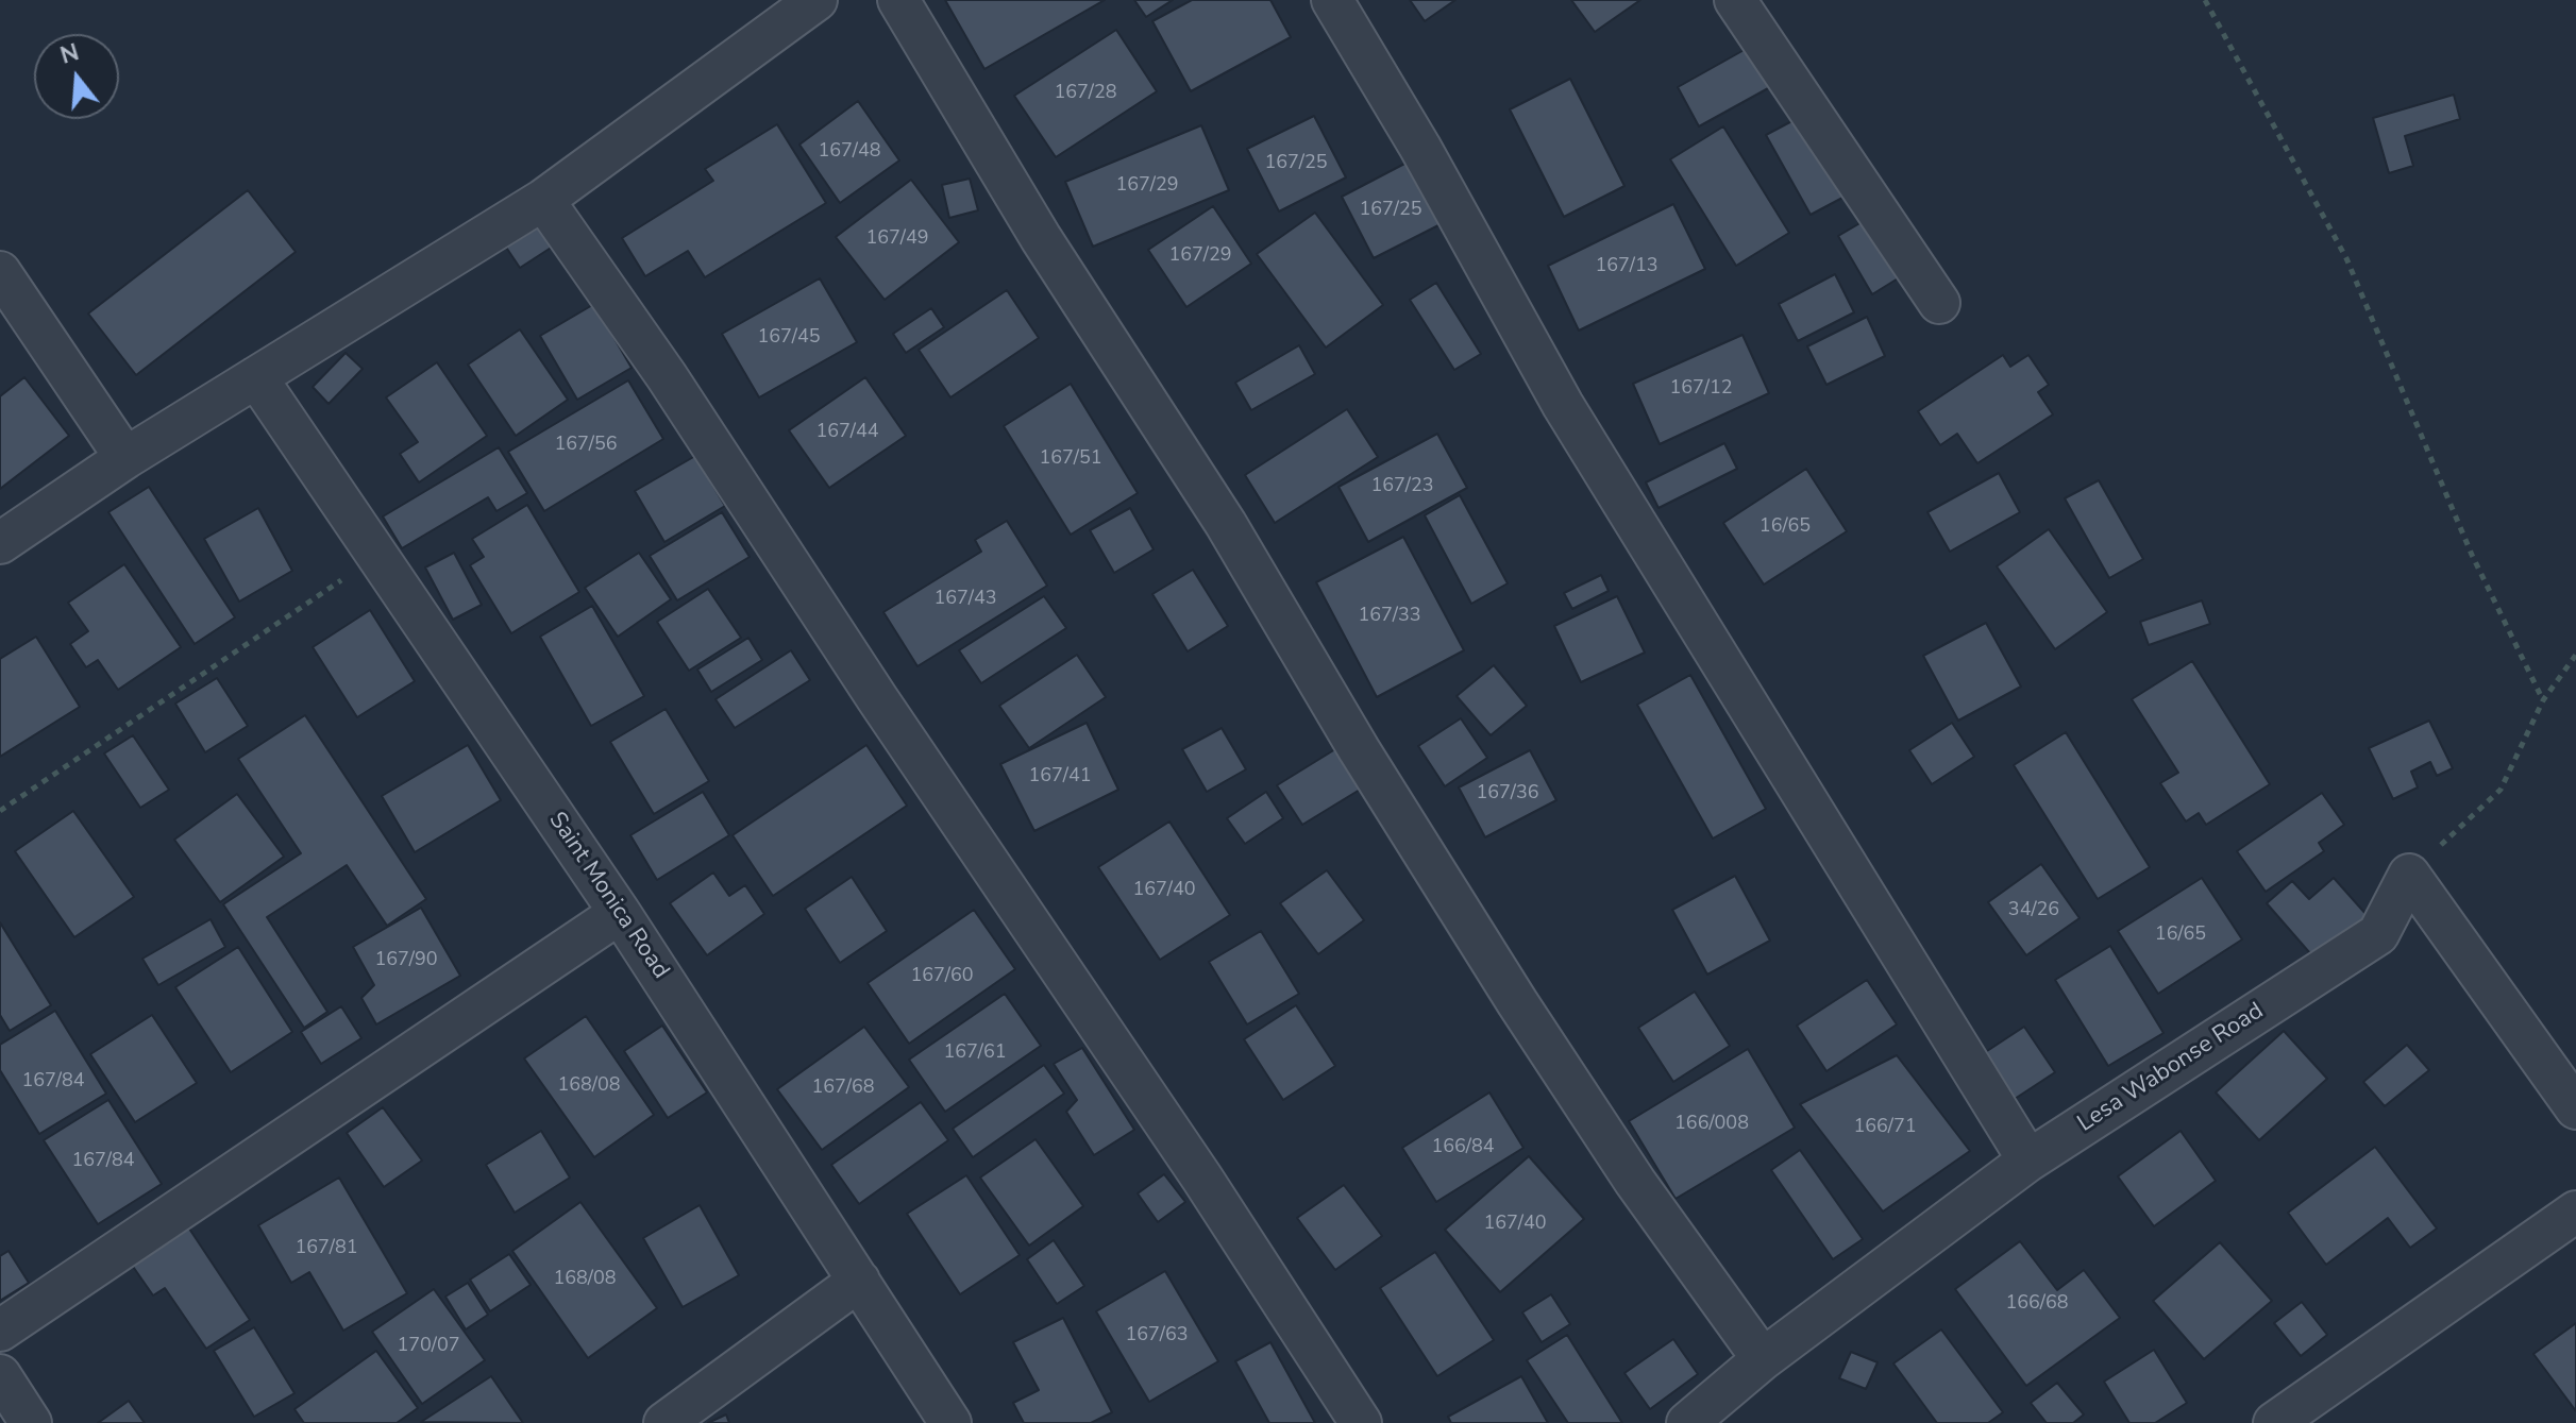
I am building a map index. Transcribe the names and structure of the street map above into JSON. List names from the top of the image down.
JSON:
{
  "streets": {
    "street": ["Saint Monica Road", "Lesa Wabonse Road"]
  },
  "house_numbers": [
    "167/28",
    "167/48",
    "167/25",
    "167/29",
    "167/25",
    "167/49",
    "167/29",
    "167/13",
    "167/45",
    "167/12",
    "167/44",
    "167/56",
    "167/51",
    "167/23",
    "16/65",
    "167/43",
    "167/33",
    "167/41",
    "167/36",
    "167/40",
    "34/26",
    "16/65",
    "167/90",
    "167/60",
    "167/61",
    "167/84",
    "168/08",
    "167/68",
    "166/008",
    "166/71",
    "166/84",
    "167/84",
    "167/40",
    "167/81",
    "168/08",
    "166/68",
    "167/63",
    "170/07"
  ],
  "north": "top"
}
